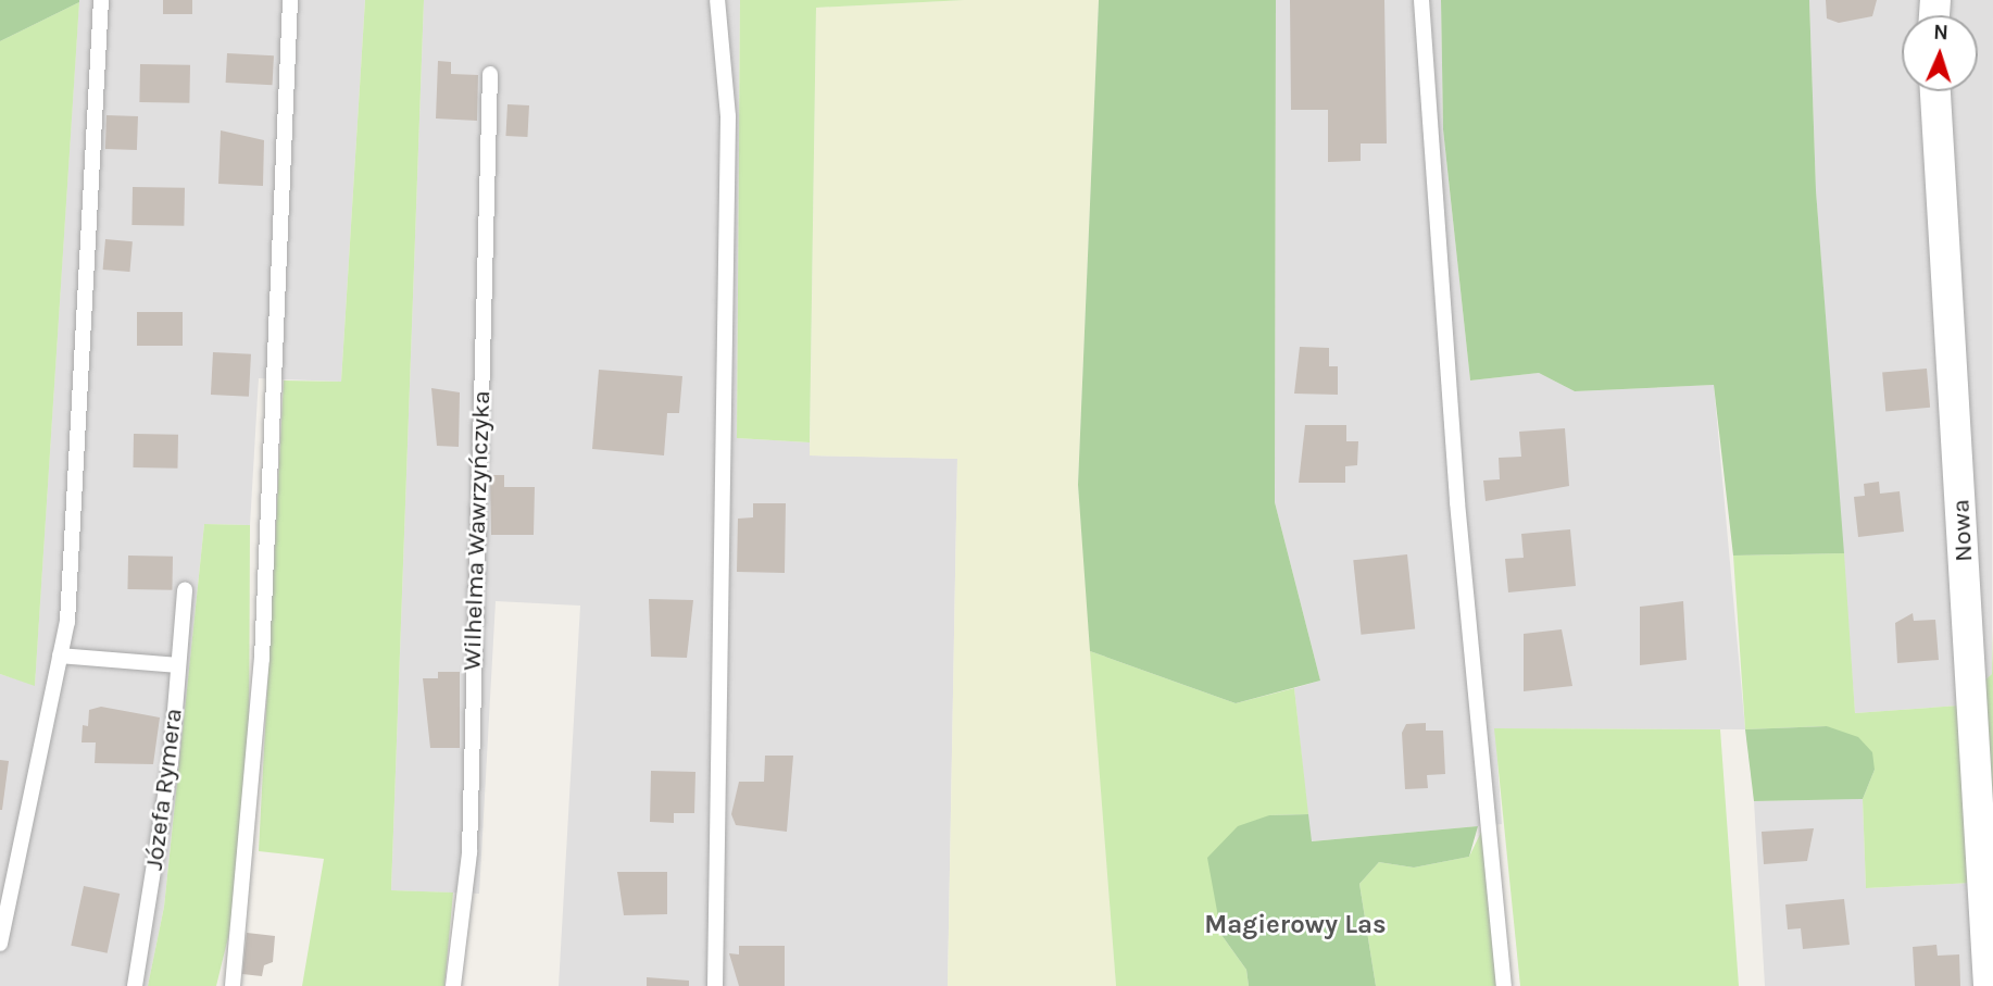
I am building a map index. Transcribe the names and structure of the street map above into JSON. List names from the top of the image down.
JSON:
{
  "streets": {
    "street": ["Nowa"],
    "lane": ["Wilhelma Wawrzyńczyka", "Józefa Rymera"]
  },
  "districts": ["Magierowy Las"],
  "north": "top"
}
